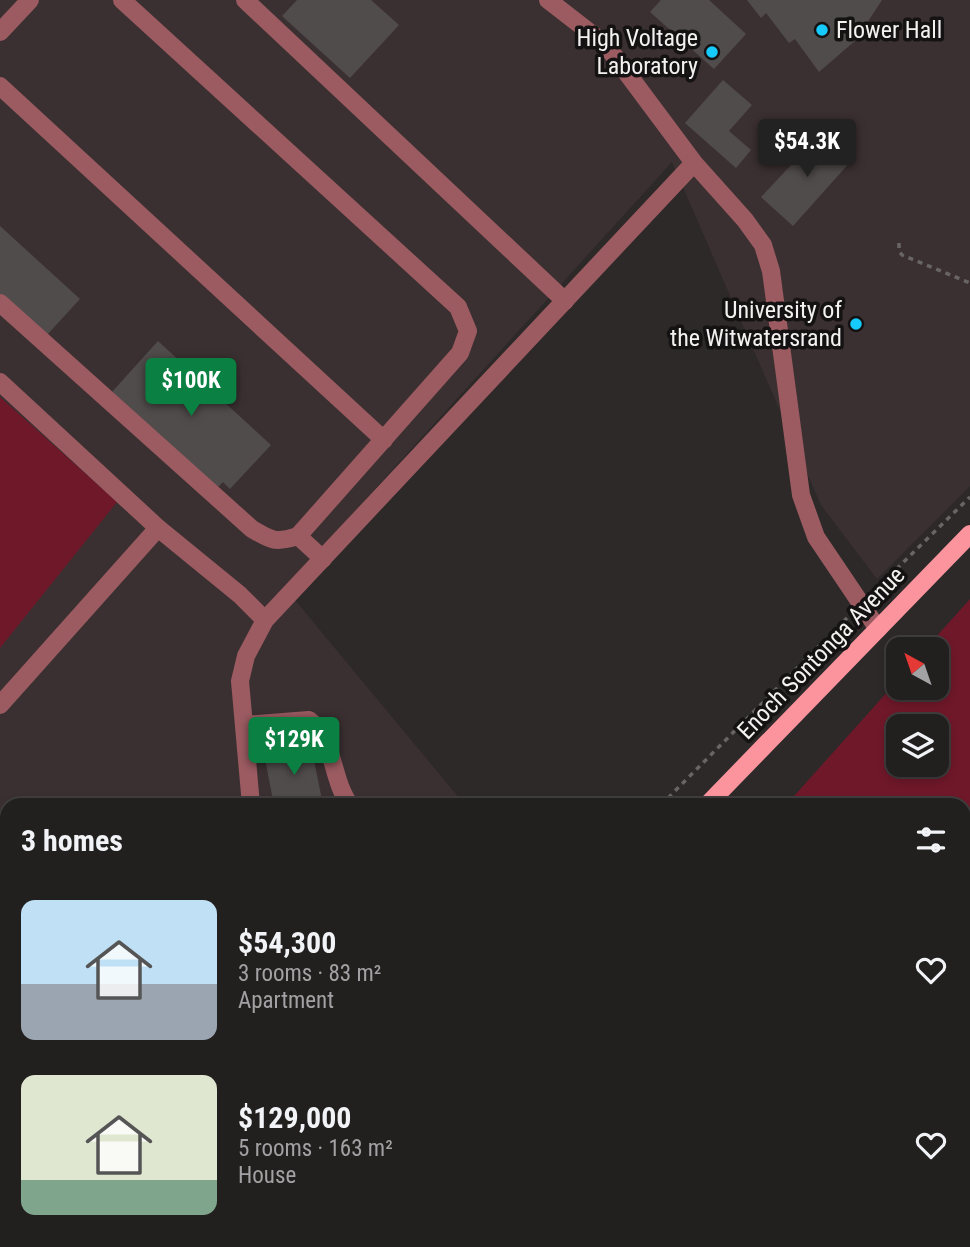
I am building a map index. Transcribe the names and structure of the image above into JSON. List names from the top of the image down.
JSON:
{
  "streets": {
    "main road": ["Enoch Sontonga Avenue"]
  },
  "places": ["Flower Hall", "High Voltage Laboratory", "University of the Witwatersrand"],
  "north": "top left",
  "page": {
    "price": ["$54.3K", "$100K", "$129K"],
    "heading": "3 homes",
    "list": [
      {
        "name": "$54,300",
        "note": "3 rooms · 83 m² · Apartment"
      },
      {
        "name": "$129,000",
        "note": "5 rooms · 163 m² · House"
      }
    ]
  }
}
